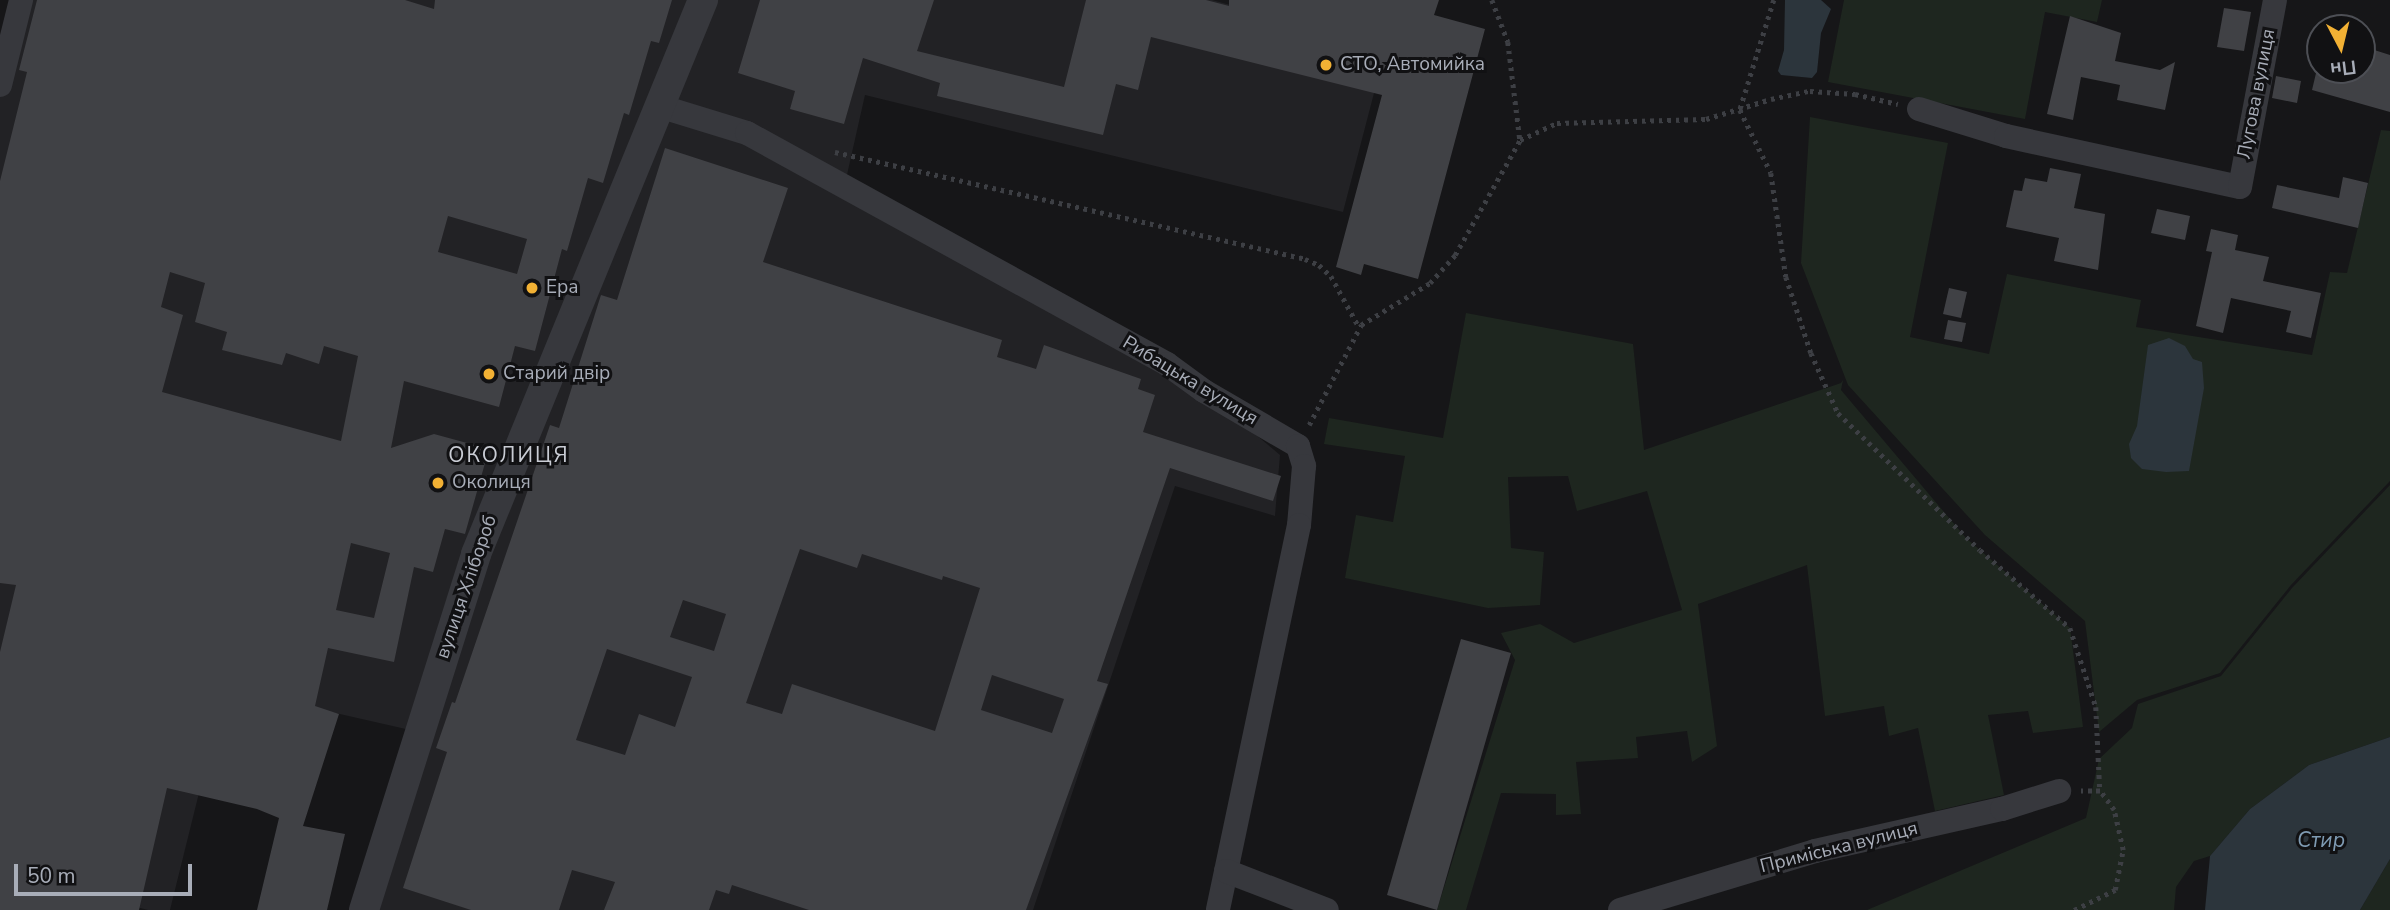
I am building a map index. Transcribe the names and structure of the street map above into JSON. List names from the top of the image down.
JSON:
{
  "streets": {
    "street": [
      "Лугова вулиця",
      "Рибацька вулиця",
      "вулиця Хлібороб",
      "Приміська вулиця"
    ]
  },
  "crossings": [
    ["Рибацька вулиця", "вулиця Хлібороб"]
  ],
  "districts": ["ОКОЛИЦЯ"],
  "water": ["Стир"],
  "places": [
    "СТО, Автомийка",
    "Ера",
    "Старий двір",
    "Околиця"
  ],
  "scale_bar": "50 m",
  "north": "bottom"
}
